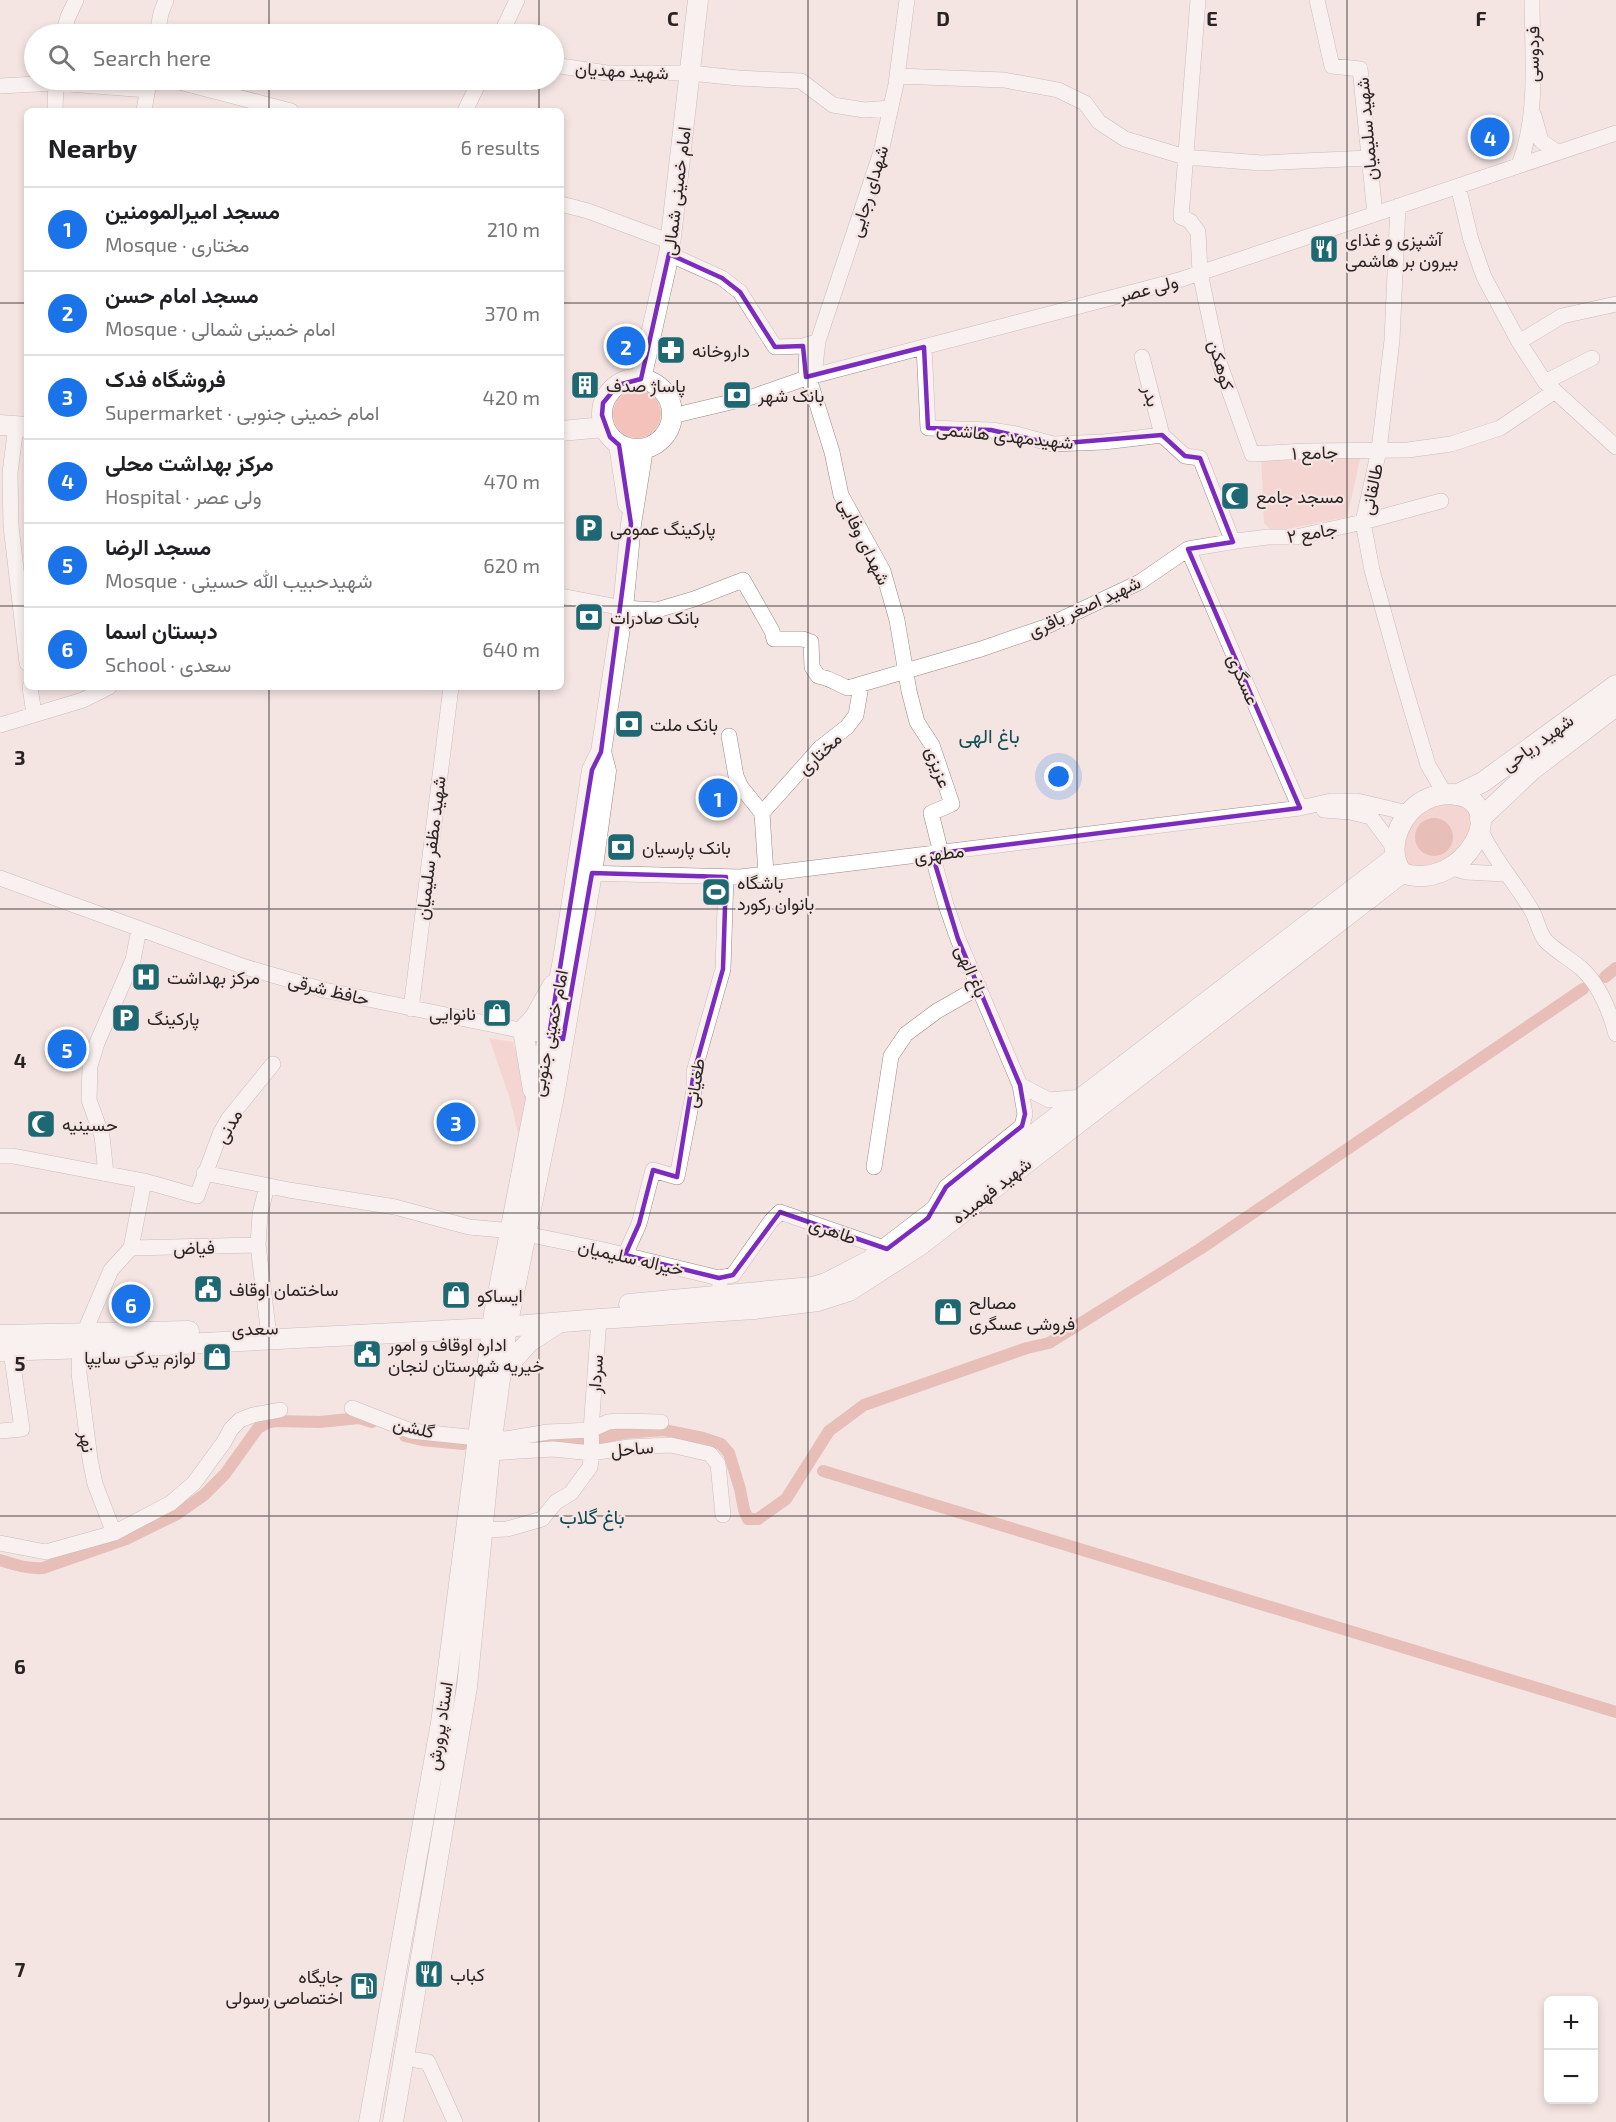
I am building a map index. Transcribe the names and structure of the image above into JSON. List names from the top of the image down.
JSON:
{
  "streets": {
    "main road": [
      "امام خمینی شمالی",
      "شهید ریاحی",
      "امام خمینی جنوبی",
      "شهید فهمیده",
      "سعدی",
      "استاد پرورش"
    ],
    "street": [
      "فردوسی",
      "شهید مهدیان",
      "شهید سلیمیان",
      "شهدای رجایی",
      "ولی عصر",
      "کوهکن",
      "بدر",
      "شهیدمهدی هاشمی",
      "جامع ۱",
      "طالقانی",
      "جامع ۲",
      "شهدای وفایی",
      "شهید اصغر باقری",
      "عسگری",
      "مختاری",
      "عزیزی",
      "شهید مظفر سلیمیان",
      "مطهری",
      "باغ الهی",
      "حافظ شرقی",
      "طغیانی",
      "مدنی",
      "طاهری",
      "فیاض",
      "خیراله سلیمیان",
      "سردار",
      "گلشن",
      "نهر",
      "ساحل"
    ]
  },
  "crossings": [
    ["فردوسی", "ولی عصر"],
    ["شهید مهدیان", "امام خمینی شمالی"],
    ["شهید مهدیان", "شهدای رجایی"],
    ["شهید سلیمیان", "ولی عصر"],
    ["امام خمینی شمالی", "ولی عصر"],
    ["شهدای رجایی", "ولی عصر"],
    ["شهدای رجایی", "شهدای وفایی"],
    ["ولی عصر", "کوهکن"],
    ["ولی عصر", "شهیدمهدی هاشمی"],
    ["ولی عصر", "طالقانی"],
    ["ولی عصر", "شهدای وفایی"],
    ["کوهکن", "جامع ۱"],
    ["بدر", "شهیدمهدی هاشمی"],
    ["جامع ۱", "طالقانی"],
    ["طالقانی", "جامع ۲"],
    ["جامع ۲", "شهید اصغر باقری"],
    ["شهدای وفایی", "شهید اصغر باقری"],
    ["شهدای وفایی", "عزیزی"],
    ["شهید اصغر باقری", "عسگری"],
    ["شهید اصغر باقری", "مختاری"],
    ["شهید اصغر باقری", "عزیزی"],
    ["عسگری", "مطهری"],
    ["شهید ریاحی", "شهید فهمیده"],
    ["عزیزی", "مطهری"],
    ["عزیزی", "باغ الهی"],
    ["شهید مظفر سلیمیان", "حافظ شرقی"],
    ["مطهری", "باغ الهی"],
    ["مطهری", "امام خمینی جنوبی"],
    ["مطهری", "طغیانی"],
    ["باغ الهی", "شهید فهمیده"],
    ["حافظ شرقی", "امام خمینی جنوبی"],
    ["امام خمینی جنوبی", "شهید فهمیده"],
    ["امام خمینی جنوبی", "خیراله سلیمیان"],
    ["امام خمینی جنوبی", "سعدی"],
    ["امام خمینی جنوبی", "استاد پرورش"],
    ["طغیانی", "خیراله سلیمیان"],
    ["شهید فهمیده", "طاهری"],
    ["شهید فهمیده", "خیراله سلیمیان"],
    ["شهید فهمیده", "سعدی"],
    ["شهید فهمیده", "سردار"],
    ["شهید فهمیده", "استاد پرورش"],
    ["طاهری", "خیراله سلیمیان"],
    ["سعدی", "نهر"],
    ["سعدی", "استاد پرورش"],
    ["سردار", "ساحل"],
    ["گلشن", "ساحل"],
    ["گلشن", "استاد پرورش"],
    ["ساحل", "استاد پرورش"]
  ],
  "districts": ["باغ الهی", "باغ گلاب"],
  "places": {
    "restaurant": ["آشپزی و غذای بیرون بر هاشمی", "کباب"],
    "pharmacy": ["داروخانه"],
    "building": ["پاساژ صدف"],
    "bank": [
      "بانک شهر",
      "بانک صادرات",
      "بانک ملت",
      "بانک پارسیان"
    ],
    "mosque": ["مسجد جامع", "حسینیه"],
    "parking": ["پارکینگ عمومی", "پارکینگ"],
    "sports": ["باشگاه بانوان رکورد"],
    "hospital": ["مرکز بهداشت"],
    "shop": [
      "نانوایی",
      "ایساکو",
      "مصالح فروشی عسگری",
      "لوازم یدکی سایپا"
    ],
    "public building": ["ساختمان اوقاف", "اداره اوقاف و امور خیریه شهرستان لنجان"],
    "fuel station": ["جایگاه اختصاصی رسولی"]
  },
  "page": {
    "search": "Search here",
    "heading": ["Nearby", "6 results"],
    "pins": [
      "4",
      "2",
      "1",
      "5",
      "3",
      "6"
    ],
    "list": [
      {
        "mark": "1",
        "name": "مسجد امیرالمومنین",
        "note": "Mosque · مختاری",
        "value": "210 m"
      },
      {
        "mark": "2",
        "name": "مسجد امام حسن",
        "note": "Mosque · امام خمینی شمالی",
        "value": "370 m"
      },
      {
        "mark": "3",
        "name": "فروشگاه فدک",
        "note": "Supermarket · امام خمینی جنوبی",
        "value": "420 m"
      },
      {
        "mark": "4",
        "name": "مرکز بهداشت محلی",
        "note": "Hospital · ولی عصر",
        "value": "470 m"
      },
      {
        "mark": "5",
        "name": "مسجد الرضا",
        "note": "Mosque · شهیدحبیب الله حسینی",
        "value": "620 m"
      },
      {
        "mark": "6",
        "name": "دبستان اسما",
        "note": "School · سعدی",
        "value": "640 m"
      }
    ],
    "map_buttons": ["+", "−"]
  },
  "grid": {
    "columns": [
      "C",
      "D",
      "E",
      "F"
    ],
    "rows": [
      "3",
      "4",
      "5",
      "6",
      "7"
    ]
  }
}
